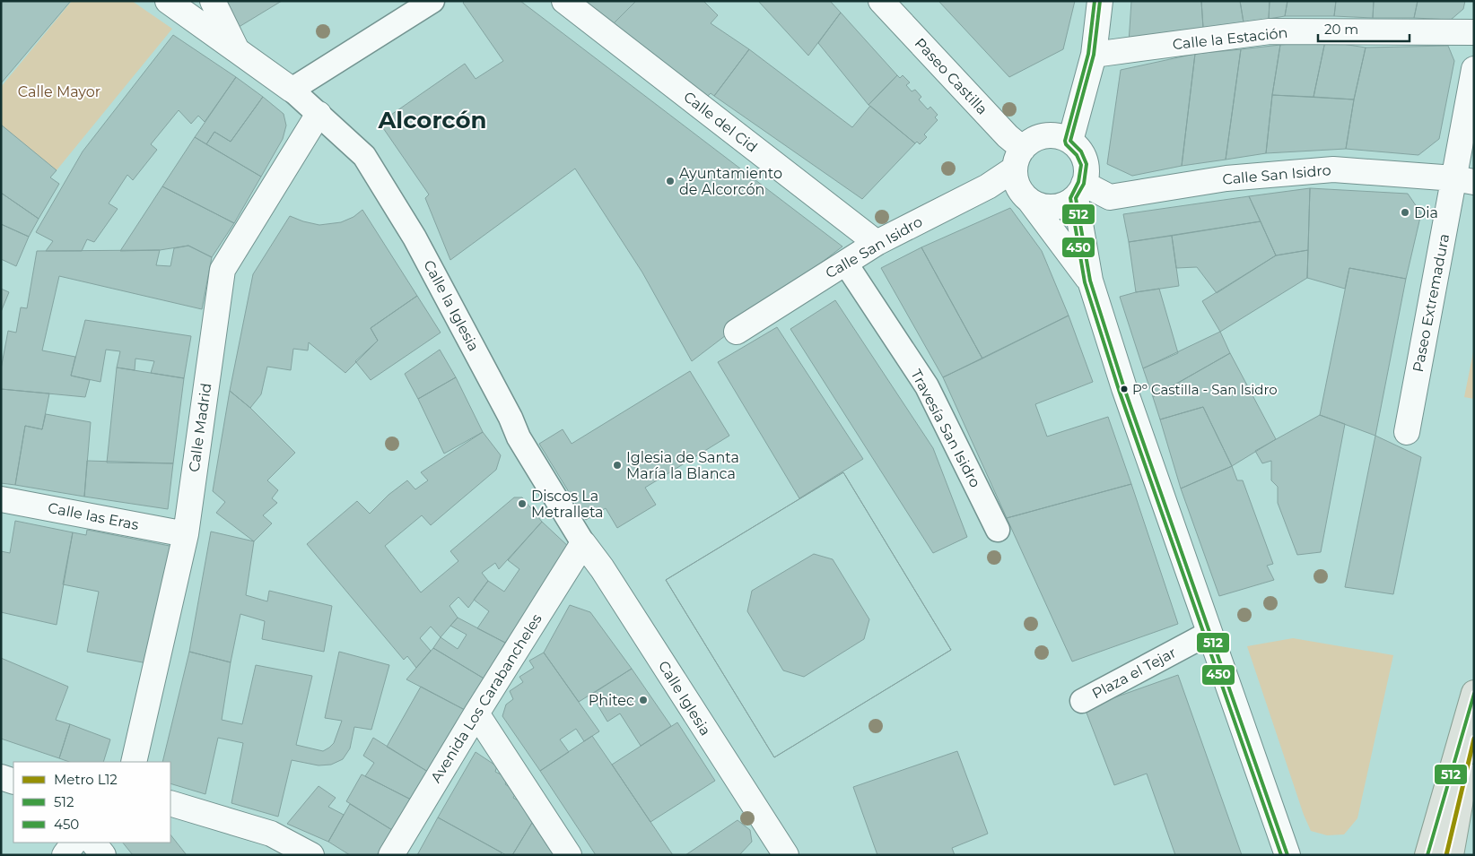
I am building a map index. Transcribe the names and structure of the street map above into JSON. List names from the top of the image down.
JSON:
{
  "streets": {
    "street": [
      "Calle la Estación",
      "Paseo Castilla",
      "Calle del Cid",
      "Calle San Isidro",
      "Paseo Extremadura",
      "Calle la Iglesia",
      "Calle Madrid",
      "Travesía San Isidro",
      "Calle las Eras",
      "Plaza el Tejar",
      "Avenida Los Carabancheles",
      "Calle Iglesia"
    ]
  },
  "crossings": [
    ["Paseo Castilla", "Calle San Isidro"],
    ["Calle del Cid", "Calle San Isidro"],
    ["Calle San Isidro", "Paseo Extremadura"],
    ["Calle San Isidro", "Travesía San Isidro"],
    ["Calle la Iglesia", "Calle Madrid"],
    ["Calle la Iglesia", "Avenida Los Carabancheles"],
    ["Calle la Iglesia", "Calle Iglesia"],
    ["Calle Madrid", "Calle las Eras"],
    ["Avenida Los Carabancheles", "Calle Iglesia"]
  ],
  "districts": ["Alcorcón"],
  "parks": ["Calle Mayor"],
  "places": [
    "Ayuntamiento de Alcorcón",
    "Dia",
    "Pº Castilla - San Isidro",
    "Iglesia de Santa María la Blanca",
    "Discos La Metralleta",
    "Phitec"
  ],
  "lines": ["transit line 512", "transit line 450", "metro line L12"],
  "legend": ["Metro L12", "512", "450"],
  "scale_bar": "20 m"
}
